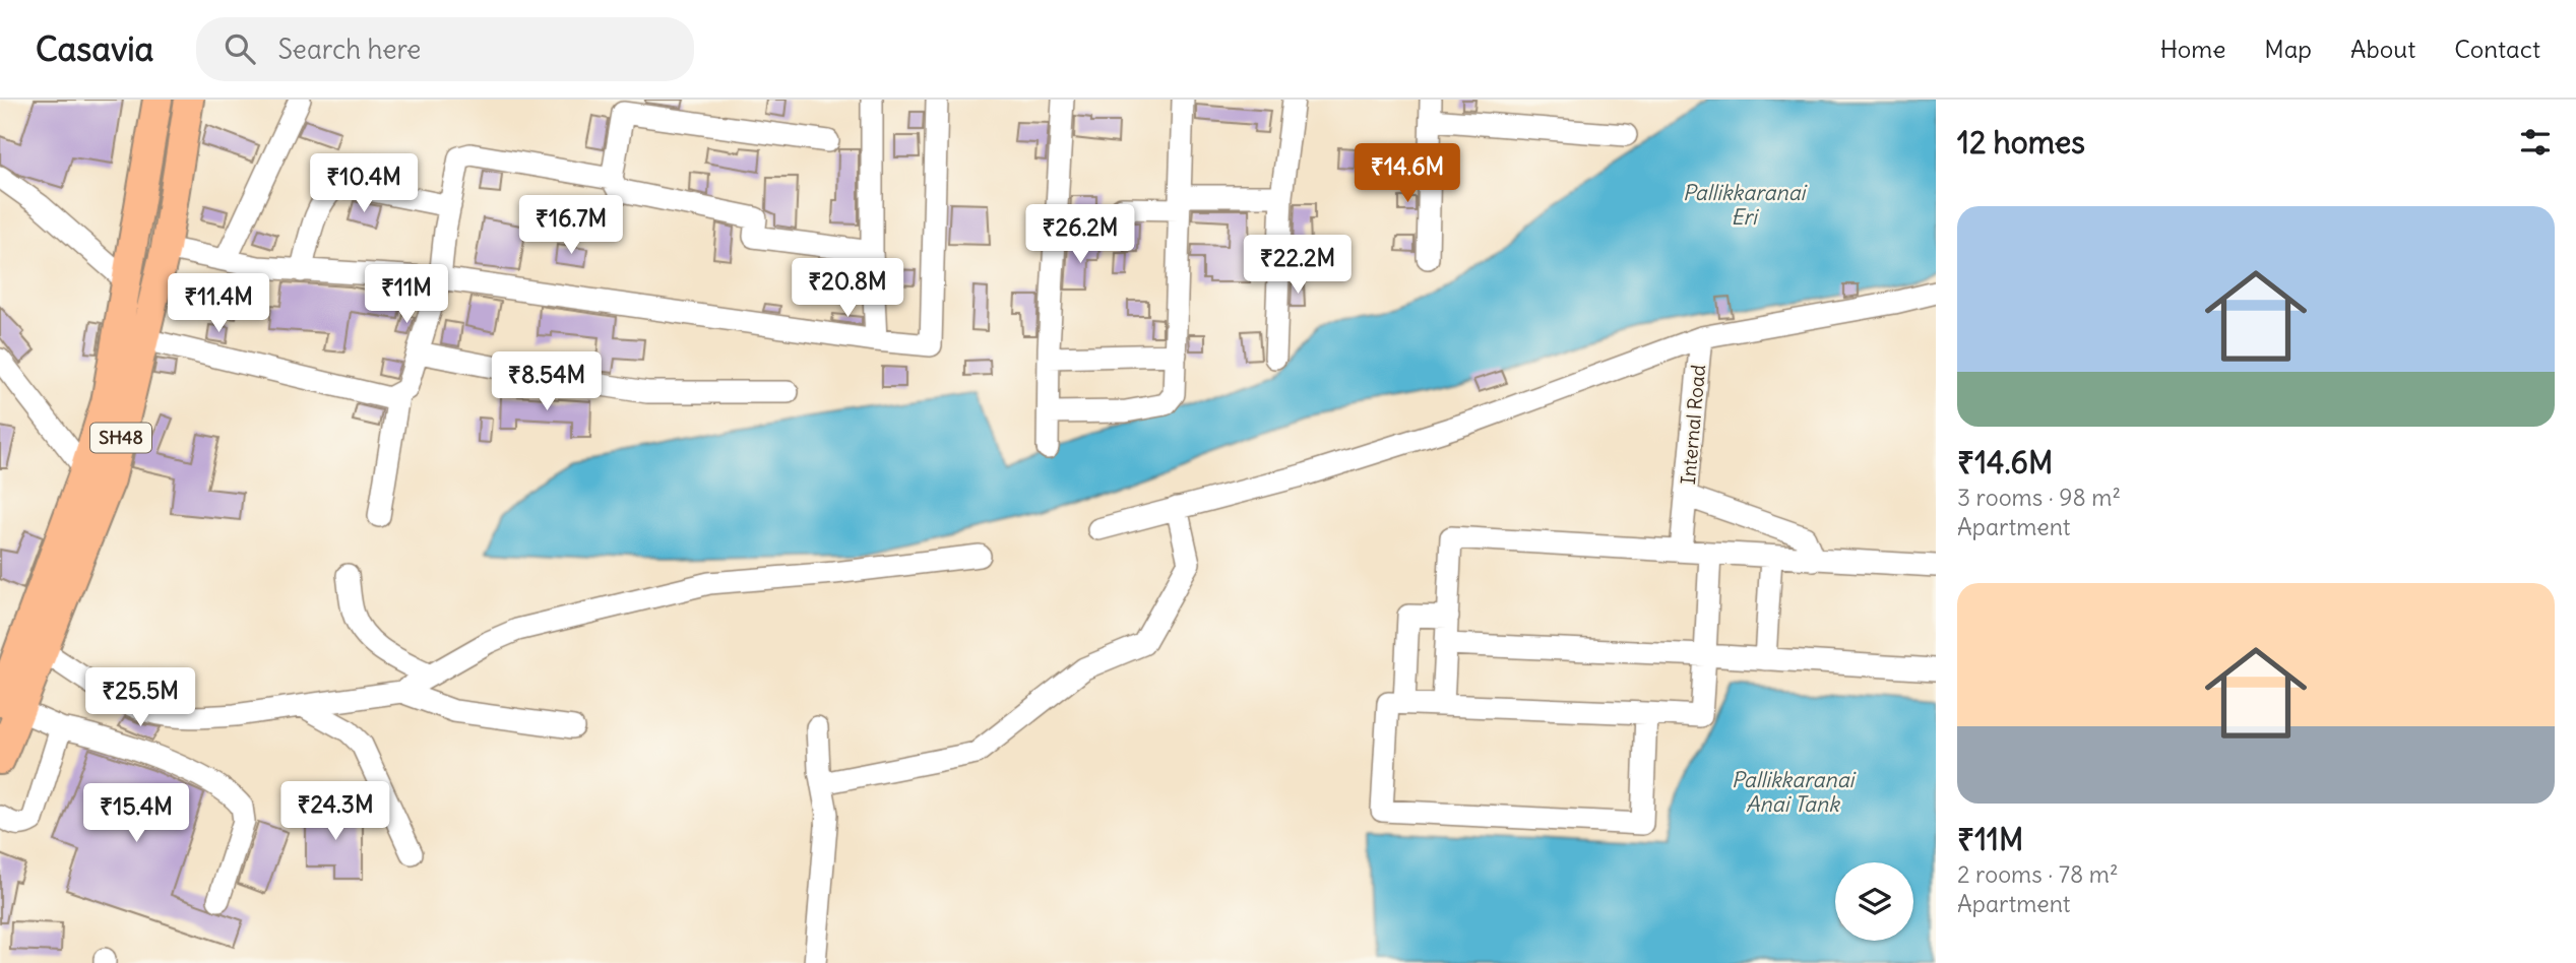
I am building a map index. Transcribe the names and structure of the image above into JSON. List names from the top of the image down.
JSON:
{
  "streets": {
    "main road": ["SH48"],
    "street": ["Internal Road"]
  },
  "water": ["Pallikkaranai Eri", "Pallikkaranai Anai Tank"],
  "page": {
    "header": "Casavia",
    "search": "Search here",
    "nav": [
      "Home",
      "Map",
      "About",
      "Contact"
    ],
    "heading": "12 homes",
    "price": [
      "₹14.6M",
      "₹10.4M",
      "₹16.7M",
      "₹26.2M",
      "₹22.2M",
      "₹20.8M",
      "₹11M",
      "₹11.4M",
      "₹8.54M",
      "₹25.5M",
      "₹24.3M",
      "₹15.4M"
    ],
    "list": [
      {
        "name": "₹14.6M",
        "note": "3 rooms · 98 m² · Apartment"
      },
      {
        "name": "₹11M",
        "note": "2 rooms · 78 m² · Apartment"
      }
    ]
  }
}
